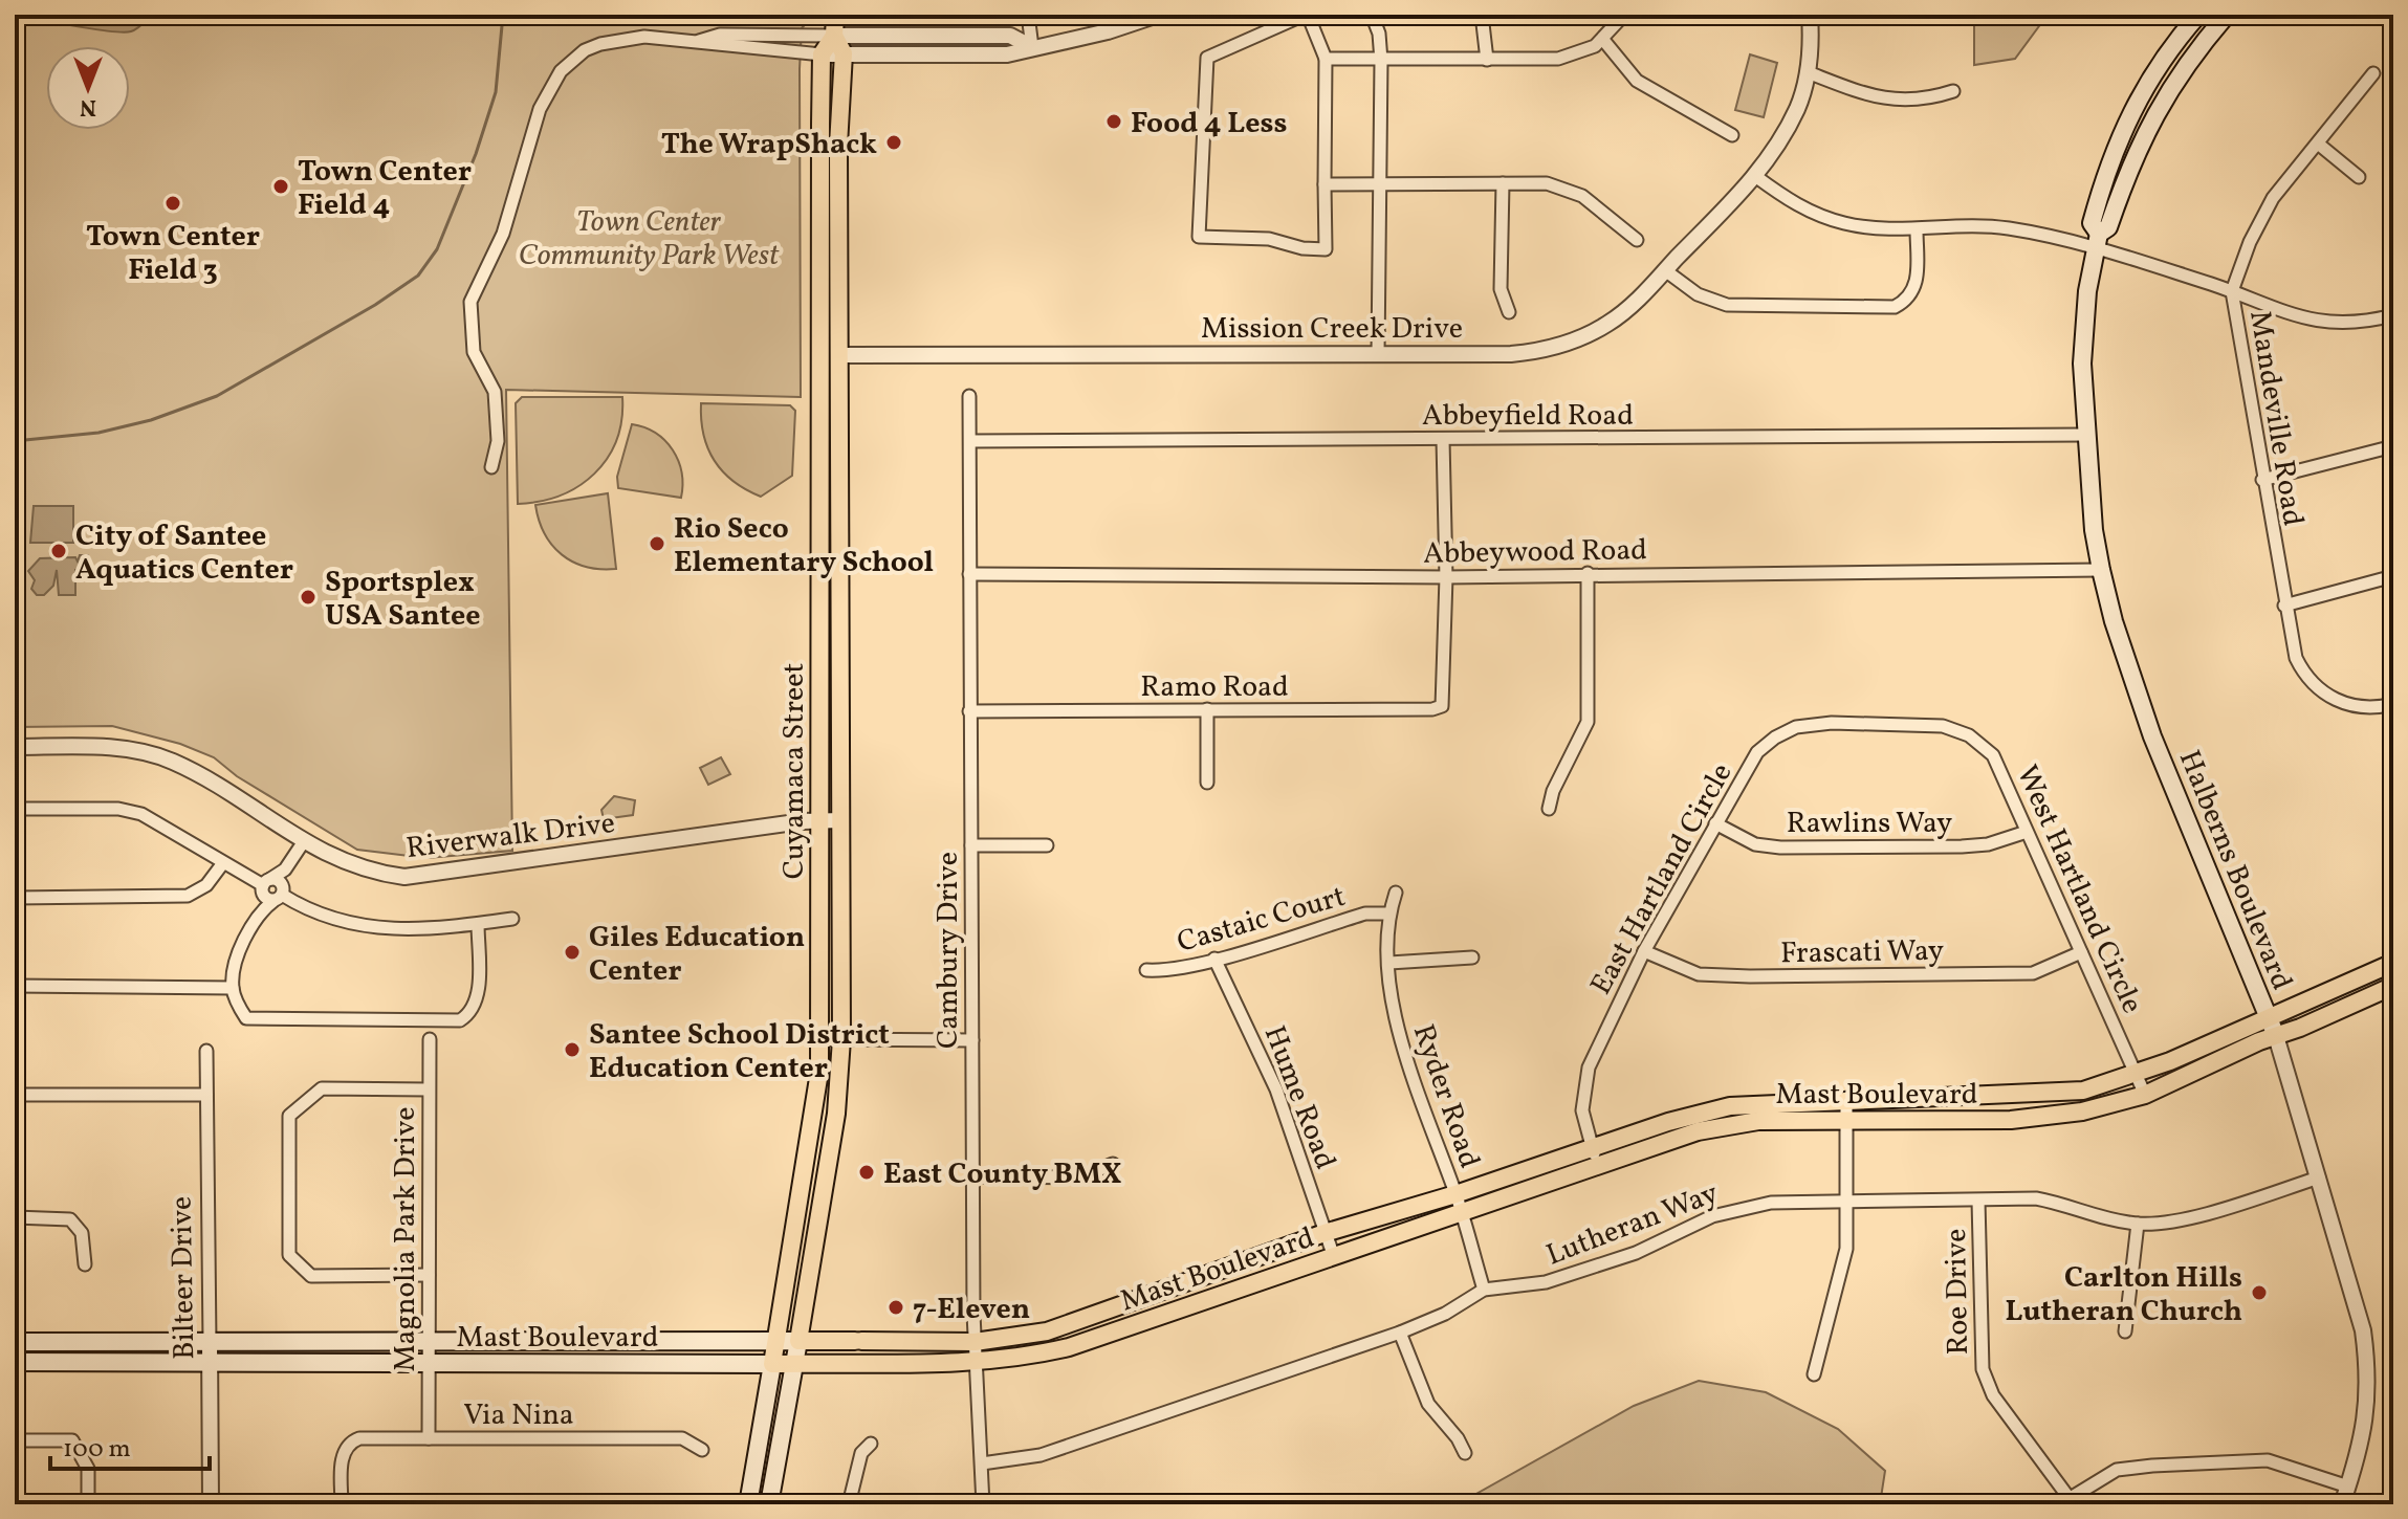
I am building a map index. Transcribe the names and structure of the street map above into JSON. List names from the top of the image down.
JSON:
{
  "streets": {
    "main road": ["Cuyamaca Street", "Halberns Boulevard", "Mast Boulevard"],
    "street": [
      "Mission Creek Drive",
      "Abbeyfield Road",
      "Mandeville Road",
      "Abbeywood Road",
      "Ramo Road",
      "Rawlins Way",
      "Riverwalk Drive",
      "East Hartland Circle",
      "West Hartland Circle",
      "Castaic Court",
      "Cambury Drive",
      "Frascati Way",
      "Ryder Road",
      "Hume Road",
      "Lutheran Way",
      "Magnolia Park Drive",
      "Bilteer Drive",
      "Roe Drive",
      "Via Nina"
    ]
  },
  "crossings": [
    ["Mission Creek Drive", "Cuyamaca Street"],
    ["Abbeyfield Road", "Halberns Boulevard"],
    ["Abbeyfield Road", "Cambury Drive"],
    ["Abbeywood Road", "Ramo Road"],
    ["Abbeywood Road", "Halberns Boulevard"],
    ["Abbeywood Road", "Cambury Drive"],
    ["Ramo Road", "Cambury Drive"],
    ["Cuyamaca Street", "Riverwalk Drive"],
    ["Cuyamaca Street", "Mast Boulevard"],
    ["Rawlins Way", "East Hartland Circle"],
    ["Rawlins Way", "West Hartland Circle"],
    ["Halberns Boulevard", "Mast Boulevard"],
    ["Halberns Boulevard", "Lutheran Way"],
    ["East Hartland Circle", "West Hartland Circle"],
    ["East Hartland Circle", "Frascati Way"],
    ["East Hartland Circle", "Mast Boulevard"],
    ["West Hartland Circle", "Frascati Way"],
    ["West Hartland Circle", "Mast Boulevard"],
    ["Castaic Court", "Ryder Road"],
    ["Castaic Court", "Hume Road"],
    ["Cambury Drive", "Mast Boulevard"],
    ["Cambury Drive", "Lutheran Way"],
    ["Mast Boulevard", "Ryder Road"],
    ["Mast Boulevard", "Hume Road"],
    ["Mast Boulevard", "Magnolia Park Drive"],
    ["Mast Boulevard", "Bilteer Drive"],
    ["Ryder Road", "Lutheran Way"],
    ["Lutheran Way", "Roe Drive"],
    ["Magnolia Park Drive", "Via Nina"]
  ],
  "parks": ["Town Center Community Park West"],
  "places": [
    "Food 4 Less",
    "The WrapShack",
    "Town Center Field 4",
    "Town Center Field 3",
    "Rio Seco Elementary School",
    "City of Santee Aquatics Center",
    "Sportsplex USA Santee",
    "Giles Education Center",
    "Santee School District Education Center",
    "East County BMX",
    "Carlton Hills Lutheran Church",
    "7-Eleven"
  ],
  "scale_bar": "100 m",
  "north": "bottom"
}
